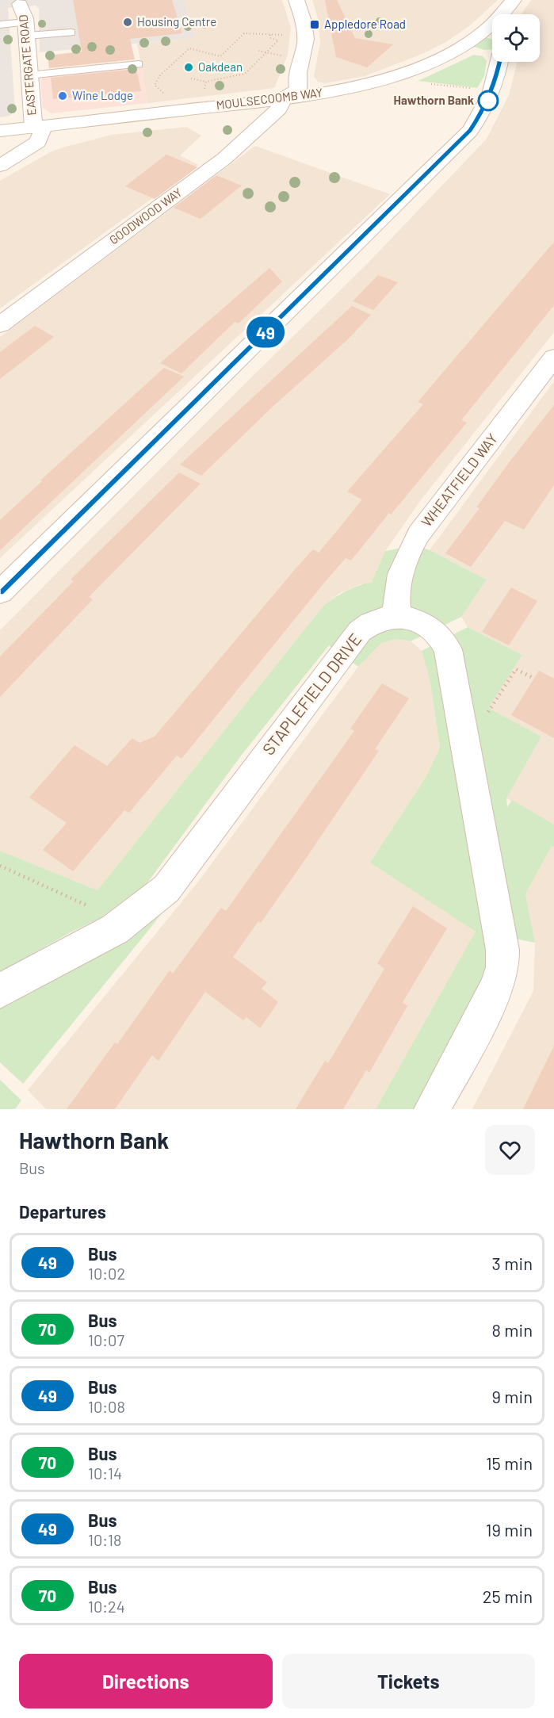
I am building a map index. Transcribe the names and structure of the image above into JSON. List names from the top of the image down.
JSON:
{
  "streets": {
    "street": [
      "EASTERGATE ROAD",
      "MOULSECOOMB WAY",
      "GOODWOOD WAY",
      "WHEATFIELD WAY",
      "STAPLEFIELD DRIVE"
    ]
  },
  "crossings": [
    ["EASTERGATE ROAD", "MOULSECOOMB WAY"],
    ["MOULSECOOMB WAY", "GOODWOOD WAY"],
    ["WHEATFIELD WAY", "STAPLEFIELD DRIVE"]
  ],
  "places": {
    "other": [
      "Housing Centre",
      "Oakdean",
      "Wine Lodge",
      "Hawthorn Bank"
    ],
    "transit": ["Appledore Road"]
  },
  "lines": ["bus line 49"],
  "page": {
    "on_map": "49",
    "heading": [
      ["Hawthorn Bank", "Bus"],
      "Departures"
    ],
    "list": [
      {
        "mark": "49",
        "name": "Bus",
        "note": "10:02",
        "value": "3 min"
      },
      {
        "mark": "70",
        "name": "Bus",
        "note": "10:07",
        "value": "8 min"
      },
      {
        "mark": "49",
        "name": "Bus",
        "note": "10:08",
        "value": "9 min"
      },
      {
        "mark": "70",
        "name": "Bus",
        "note": "10:14",
        "value": "15 min"
      },
      {
        "mark": "49",
        "name": "Bus",
        "note": "10:18",
        "value": "19 min"
      },
      {
        "mark": "70",
        "name": "Bus",
        "note": "10:24",
        "value": "25 min"
      }
    ],
    "buttons": ["Directions", "Tickets"]
  }
}
